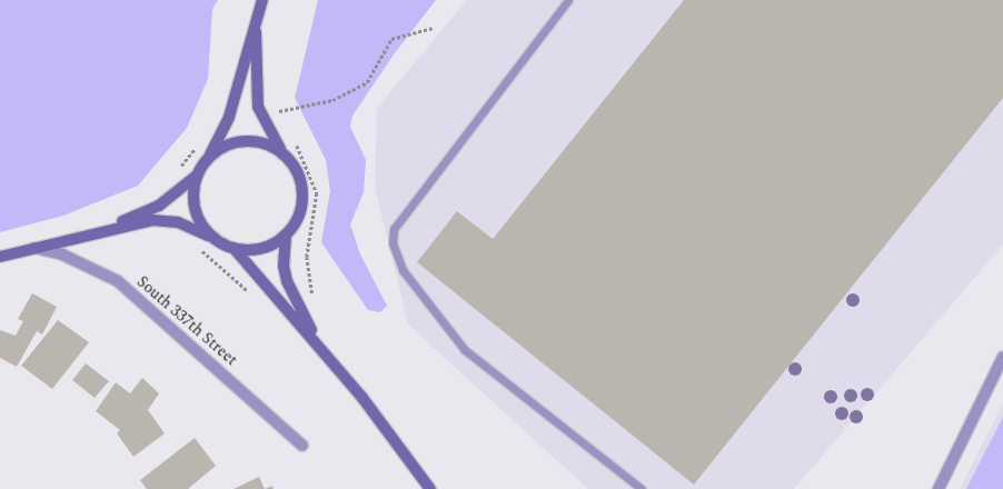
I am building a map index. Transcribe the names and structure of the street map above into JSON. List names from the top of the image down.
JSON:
{
  "streets": {
    "street": ["South 337th Street"]
  }
}
